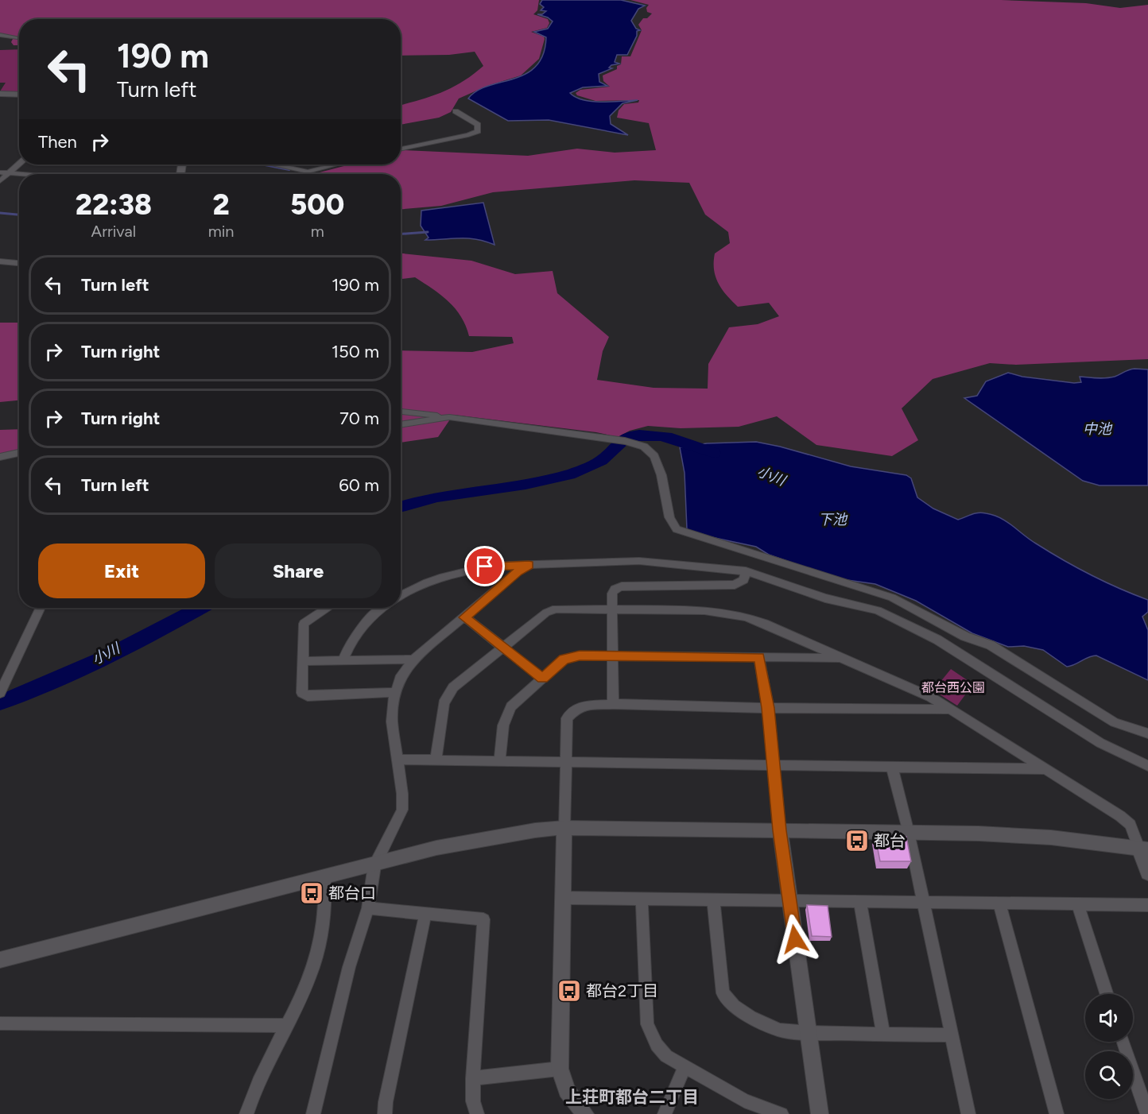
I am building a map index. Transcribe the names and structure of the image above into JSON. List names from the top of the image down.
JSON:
{
  "districts": ["上荘町都台二丁目"],
  "water": ["中池", "小川", "下池"],
  "parks": ["都台西公園"],
  "places": {
    "bus stop": ["都台", "都台口", "都台2丁目"]
  },
  "page": {
    "turn": ["190 m", "Turn left"],
    "then": "Then",
    "eta": [
      "22:38",
      "Arrival",
      "2",
      "min",
      "500",
      "m"
    ],
    "list": [
      {
        "name": "Turn left",
        "value": "190 m"
      },
      {
        "name": "Turn right",
        "value": "150 m"
      },
      {
        "name": "Turn right",
        "value": "70 m"
      },
      {
        "name": "Turn left",
        "value": "60 m"
      }
    ],
    "buttons": ["Exit", "Share"]
  }
}
